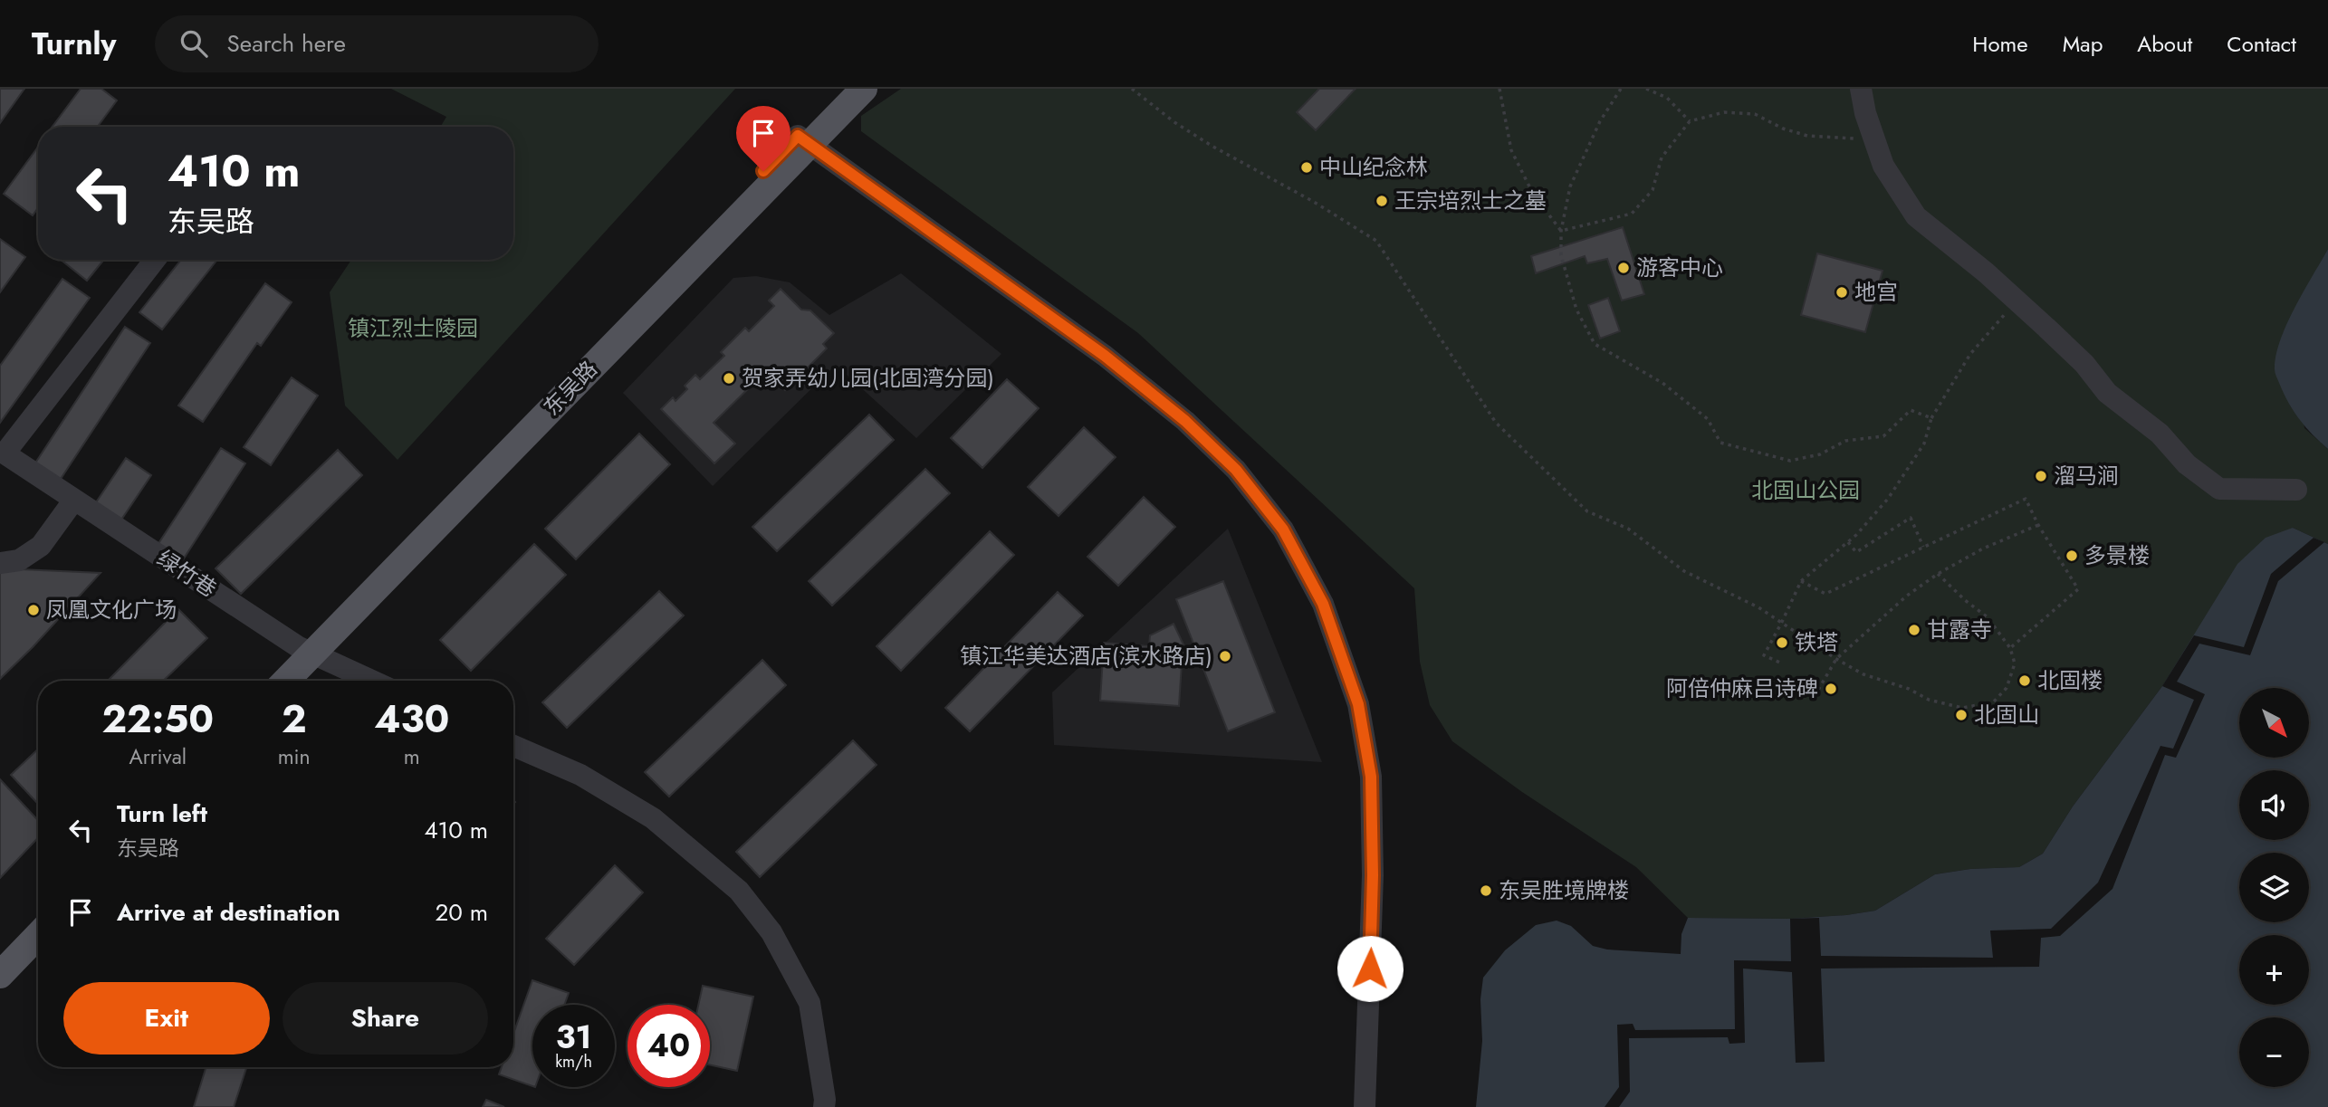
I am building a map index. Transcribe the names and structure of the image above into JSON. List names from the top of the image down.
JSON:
{
  "streets": {
    "main road": ["东吴路"],
    "street": ["绿竹巷"]
  },
  "crossings": [
    ["东吴路", "绿竹巷"]
  ],
  "parks": ["镇江烈士陵园", "北固山公园"],
  "places": [
    "中山纪念林",
    "王宗培烈士之墓",
    "游客中心",
    "地宫",
    "贺家弄幼儿园(北固湾分园)",
    "溜马涧",
    "多景楼",
    "凤凰文化广场",
    "甘露寺",
    "铁塔",
    "镇江华美达酒店(滨水路店)",
    "北固楼",
    "阿倍仲麻吕诗碑",
    "北固山",
    "东吴胜境牌楼"
  ],
  "north": "bottom right",
  "page": {
    "header": "Turnly",
    "search": "Search here",
    "nav": [
      "Home",
      "Map",
      "About",
      "Contact"
    ],
    "turn": ["410 m", "东吴路"],
    "eta": [
      "22:50",
      "Arrival",
      "2",
      "min",
      "430",
      "m"
    ],
    "map_buttons": ["+", "−"],
    "list": [
      {
        "name": "Turn left",
        "note": "东吴路",
        "value": "410 m"
      },
      {
        "name": "Arrive at destination",
        "value": "20 m"
      }
    ],
    "buttons": ["Exit", "Share"],
    "speed": "31 km/h",
    "limit": "40"
  }
}
